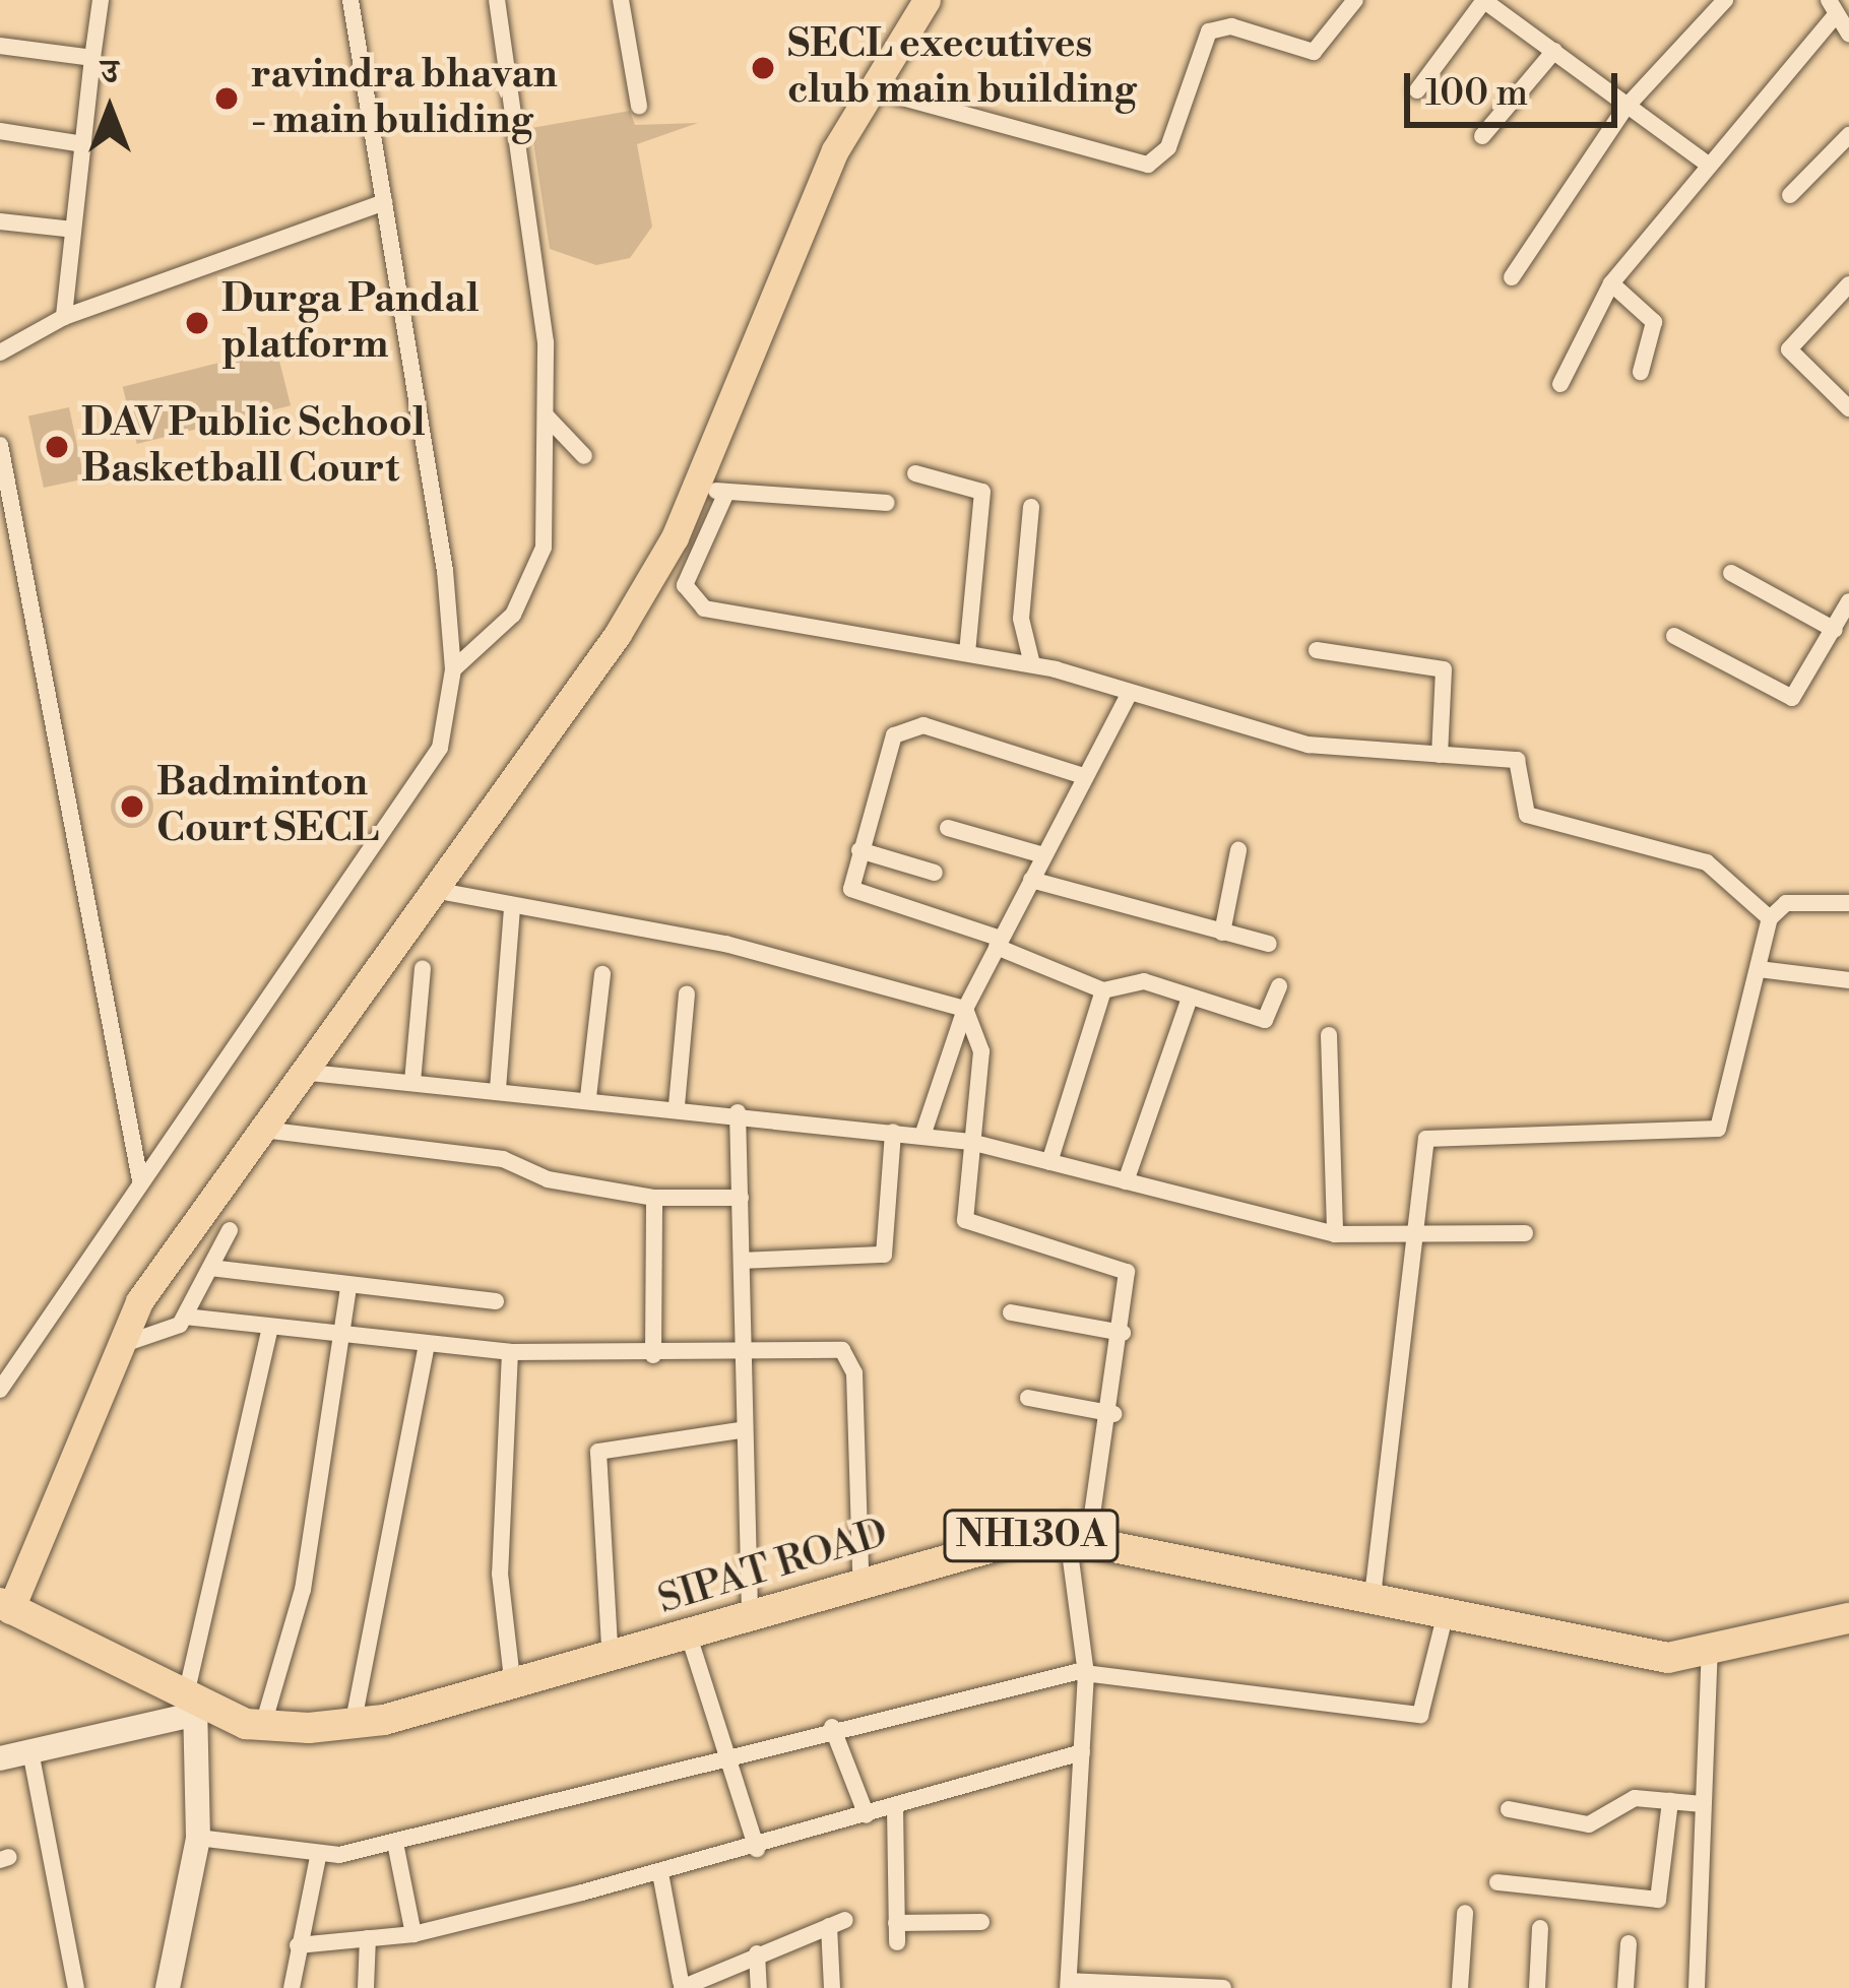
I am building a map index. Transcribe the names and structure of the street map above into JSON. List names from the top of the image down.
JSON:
{
  "streets": {
    "highway": ["NH130A", "SIPAT ROAD"]
  },
  "places": [
    "SECL executives club main building",
    "ravindra bhavan - main buliding",
    "Durga Pandal platform",
    "DAV Public School Basketball Court",
    "Badminton Court SECL"
  ],
  "scale_bar": "100 m",
  "north": "top"
}
